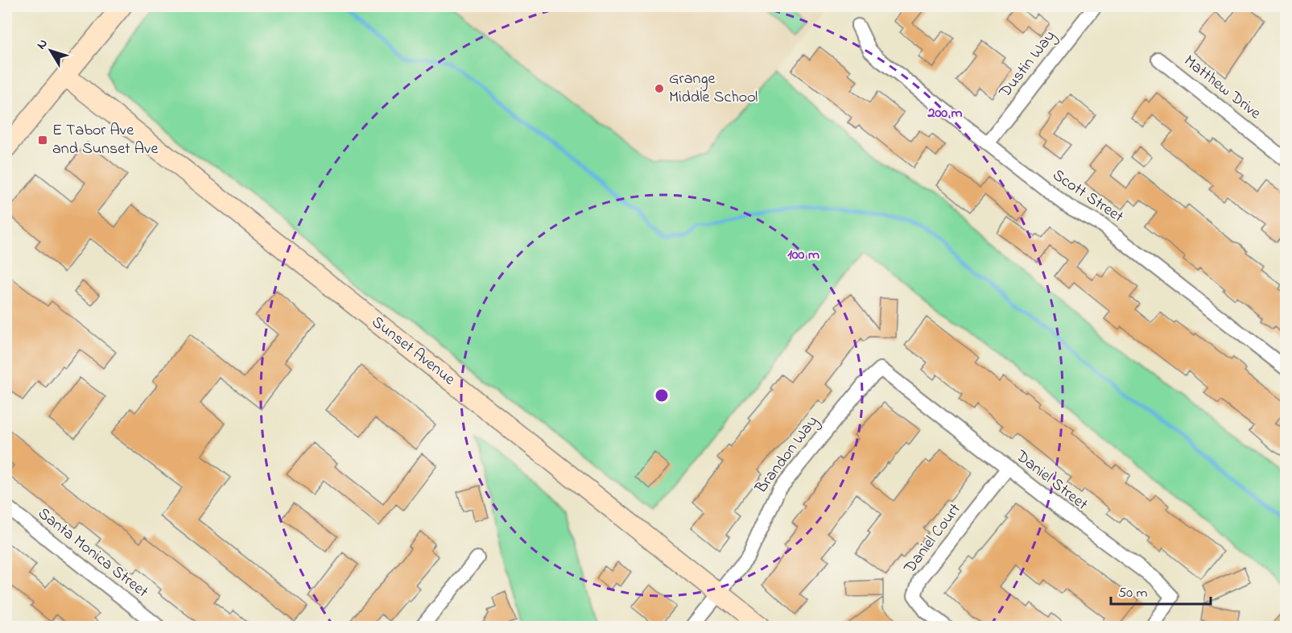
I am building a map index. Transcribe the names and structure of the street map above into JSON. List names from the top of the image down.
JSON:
{
  "streets": {
    "main road": ["Sunset Avenue"],
    "street": [
      "Dustin Way",
      "Matthew Drive",
      "Scott Street",
      "Brandon Way",
      "Daniel Street",
      "Daniel Court",
      "Santa Monica Street"
    ]
  },
  "crossings": [
    ["Dustin Way", "Scott Street"],
    ["Sunset Avenue", "Brandon Way"],
    ["Brandon Way", "Daniel Street"],
    ["Daniel Street", "Daniel Court"]
  ],
  "places": {
    "other": ["Grange Middle School"],
    "transit": ["E Tabor Ave and Sunset Ave"]
  },
  "scale_bar": "50 m",
  "north": "top left",
  "rings": ["200 m", "100 m"]
}
